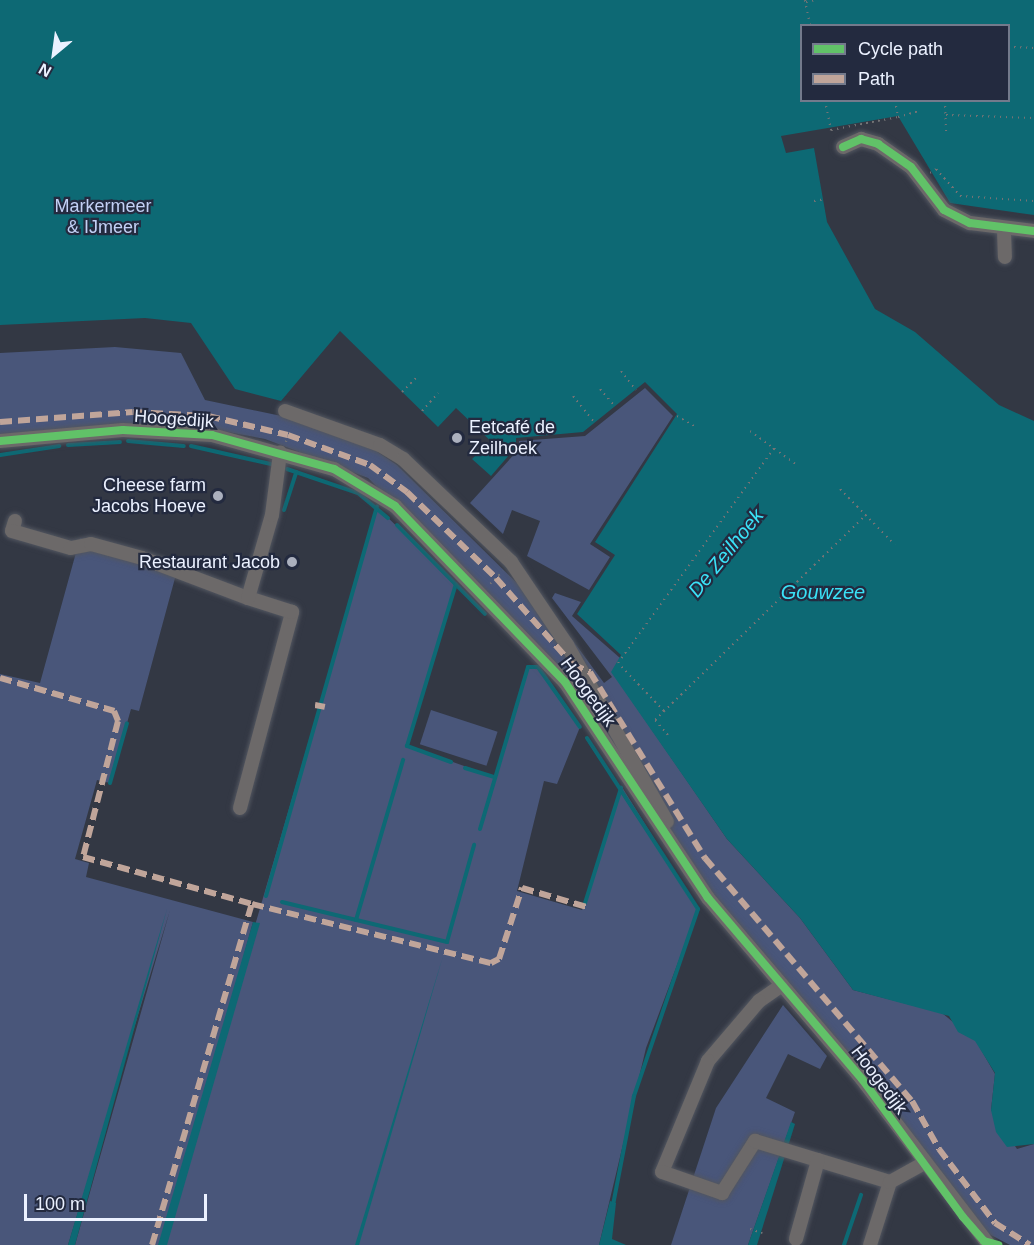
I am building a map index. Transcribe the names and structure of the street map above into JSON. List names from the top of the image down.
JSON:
{
  "streets": {
    "street": ["Hoogedijk"]
  },
  "water": ["De Zeilhoek", "Gouwzee"],
  "parks": ["Markermeer & IJmeer"],
  "places": ["Eetcafé de Zeilhoek", "Cheese farm Jacobs Hoeve", "Restaurant Jacob"],
  "legend": ["Cycle path", "Path"],
  "scale_bar": "100 m",
  "north": "bottom left"
}
